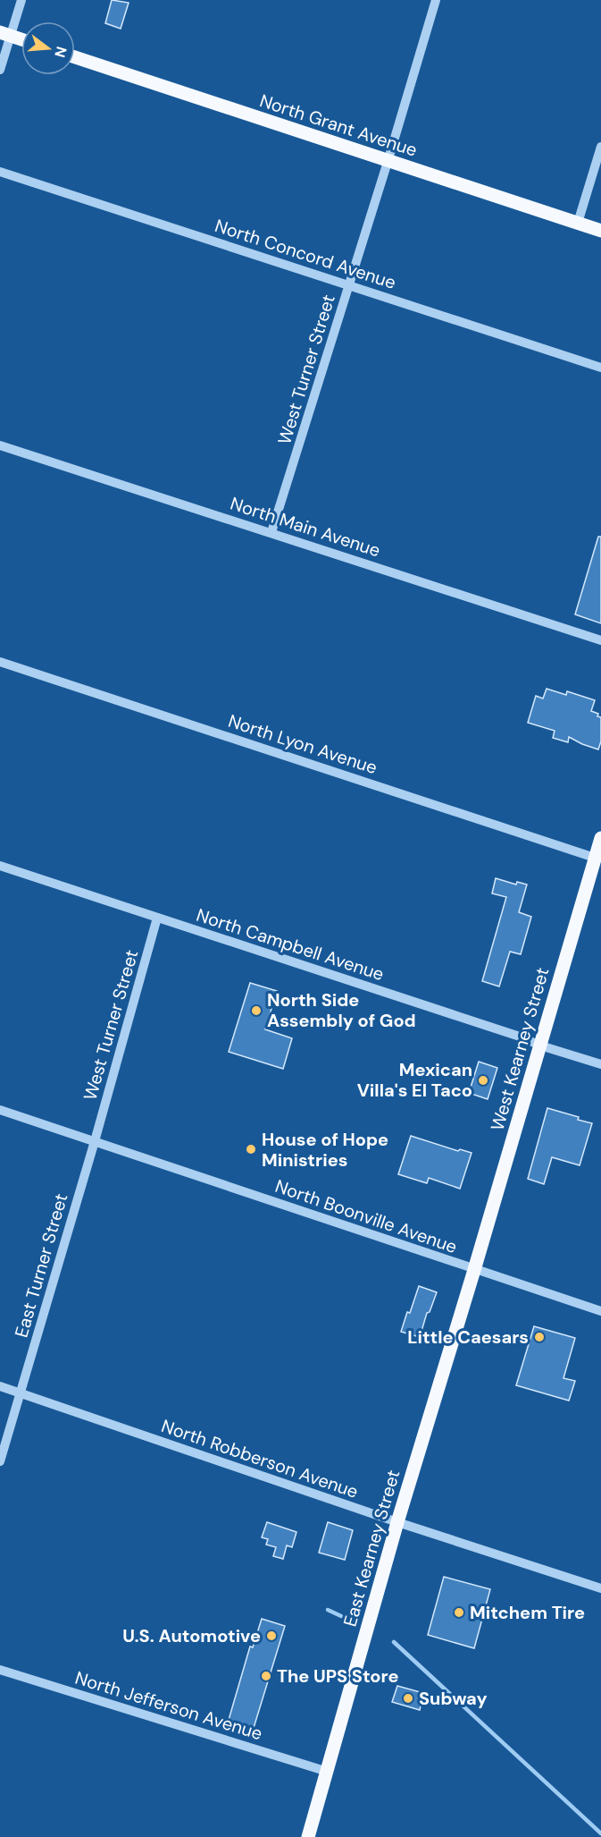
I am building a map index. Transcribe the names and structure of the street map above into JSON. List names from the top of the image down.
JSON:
{
  "streets": {
    "main road": ["North Grant Avenue", "West Kearney Street", "East Kearney Street"],
    "street": [
      "North Concord Avenue",
      "West Turner Street",
      "North Main Avenue",
      "North Lyon Avenue",
      "North Campbell Avenue",
      "North Boonville Avenue",
      "East Turner Street",
      "North Robberson Avenue",
      "North Jefferson Avenue"
    ]
  },
  "crossings": [
    ["North Grant Avenue", "West Turner Street"],
    ["North Concord Avenue", "West Turner Street"],
    ["West Turner Street", "North Main Avenue"],
    ["West Turner Street", "North Campbell Avenue"],
    ["West Turner Street", "North Boonville Avenue"],
    ["West Turner Street", "East Turner Street"],
    ["North Lyon Avenue", "West Kearney Street"],
    ["North Campbell Avenue", "West Kearney Street"],
    ["West Kearney Street", "North Boonville Avenue"],
    ["West Kearney Street", "East Kearney Street"],
    ["North Boonville Avenue", "East Turner Street"],
    ["North Boonville Avenue", "East Kearney Street"],
    ["East Turner Street", "North Robberson Avenue"],
    ["North Robberson Avenue", "East Kearney Street"],
    ["East Kearney Street", "North Jefferson Avenue"]
  ],
  "places": [
    "North Side Assembly of God",
    "Mexican Villa's El Taco",
    "House of Hope Ministries",
    "Little Caesars",
    "Mitchem Tire",
    "U.S. Automotive",
    "The UPS Store",
    "Subway"
  ],
  "north": "right"
}
